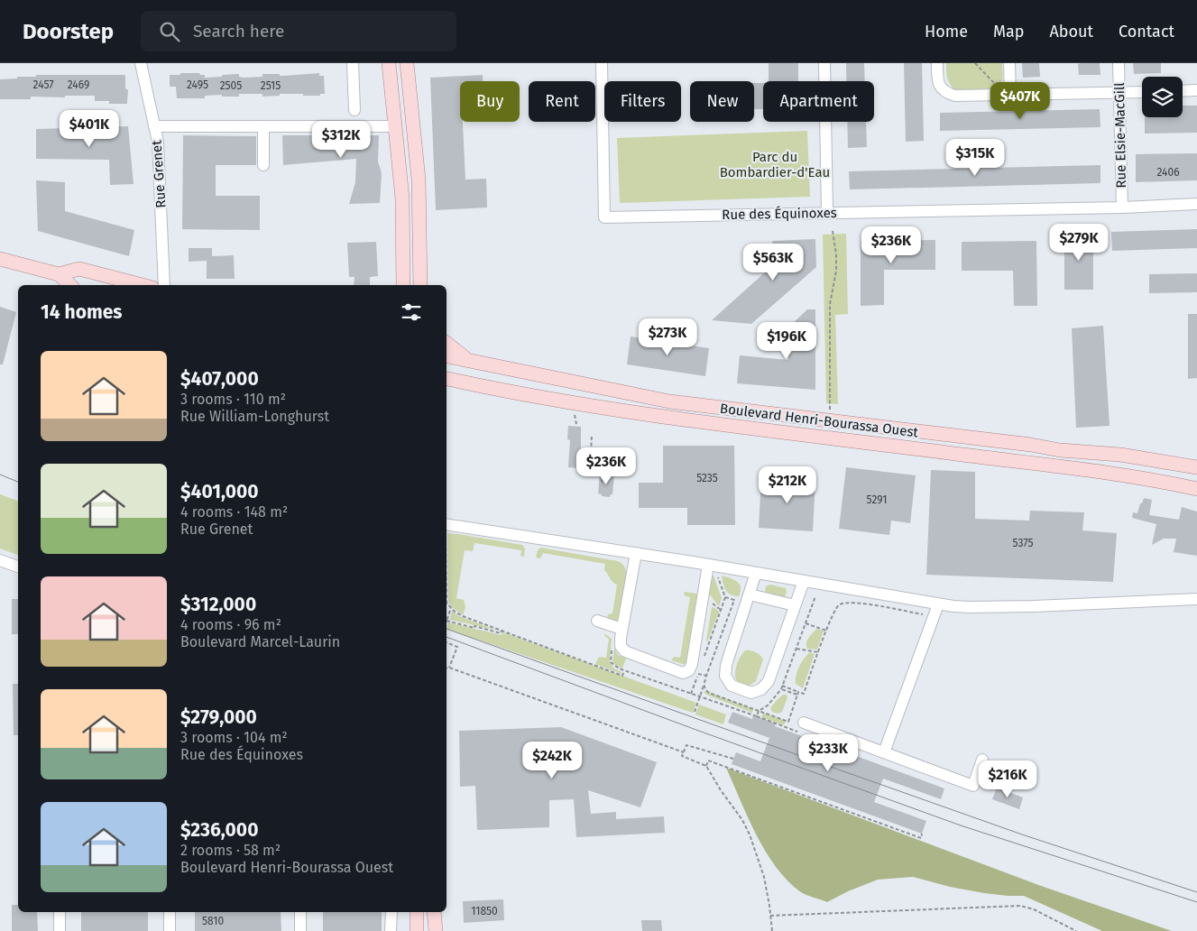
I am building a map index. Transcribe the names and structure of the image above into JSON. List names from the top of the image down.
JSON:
{
  "streets": {
    "main road": ["Boulevard Henri-Bourassa Ouest"],
    "street": ["Rue Elsie-MacGill", "Rue Grenet", "Rue des Équinoxes"]
  },
  "crossings": [
    ["Rue Elsie-MacGill", "Rue des Équinoxes"]
  ],
  "parks": ["Parc du Bombardier-d'Eau"],
  "house_numbers": [
    "2457",
    "2469",
    "2495",
    "2505",
    "2515",
    "2406",
    "5235",
    "5291",
    "5375",
    "11850",
    "5810"
  ],
  "page": {
    "header": "Doorstep",
    "search": "Search here",
    "nav": [
      "Home",
      "Map",
      "About",
      "Contact"
    ],
    "chip": [
      "Buy",
      "Rent",
      "Filters",
      "New",
      "Apartment"
    ],
    "price": [
      "$407K",
      "$401K",
      "$312K",
      "$315K",
      "$279K",
      "$236K",
      "$563K",
      "$273K",
      "$196K",
      "$236K",
      "$212K",
      "$233K",
      "$242K",
      "$216K"
    ],
    "heading": "14 homes",
    "list": [
      {
        "name": "$407,000",
        "note": "3 rooms · 110 m² · Rue William-Longhurst"
      },
      {
        "name": "$401,000",
        "note": "4 rooms · 148 m² · Rue Grenet"
      },
      {
        "name": "$312,000",
        "note": "4 rooms · 96 m² · Boulevard Marcel-Laurin"
      },
      {
        "name": "$279,000",
        "note": "3 rooms · 104 m² · Rue des Équinoxes"
      },
      {
        "name": "$236,000",
        "note": "2 rooms · 58 m² · Boulevard Henri-Bourassa Ouest"
      }
    ]
  }
}
